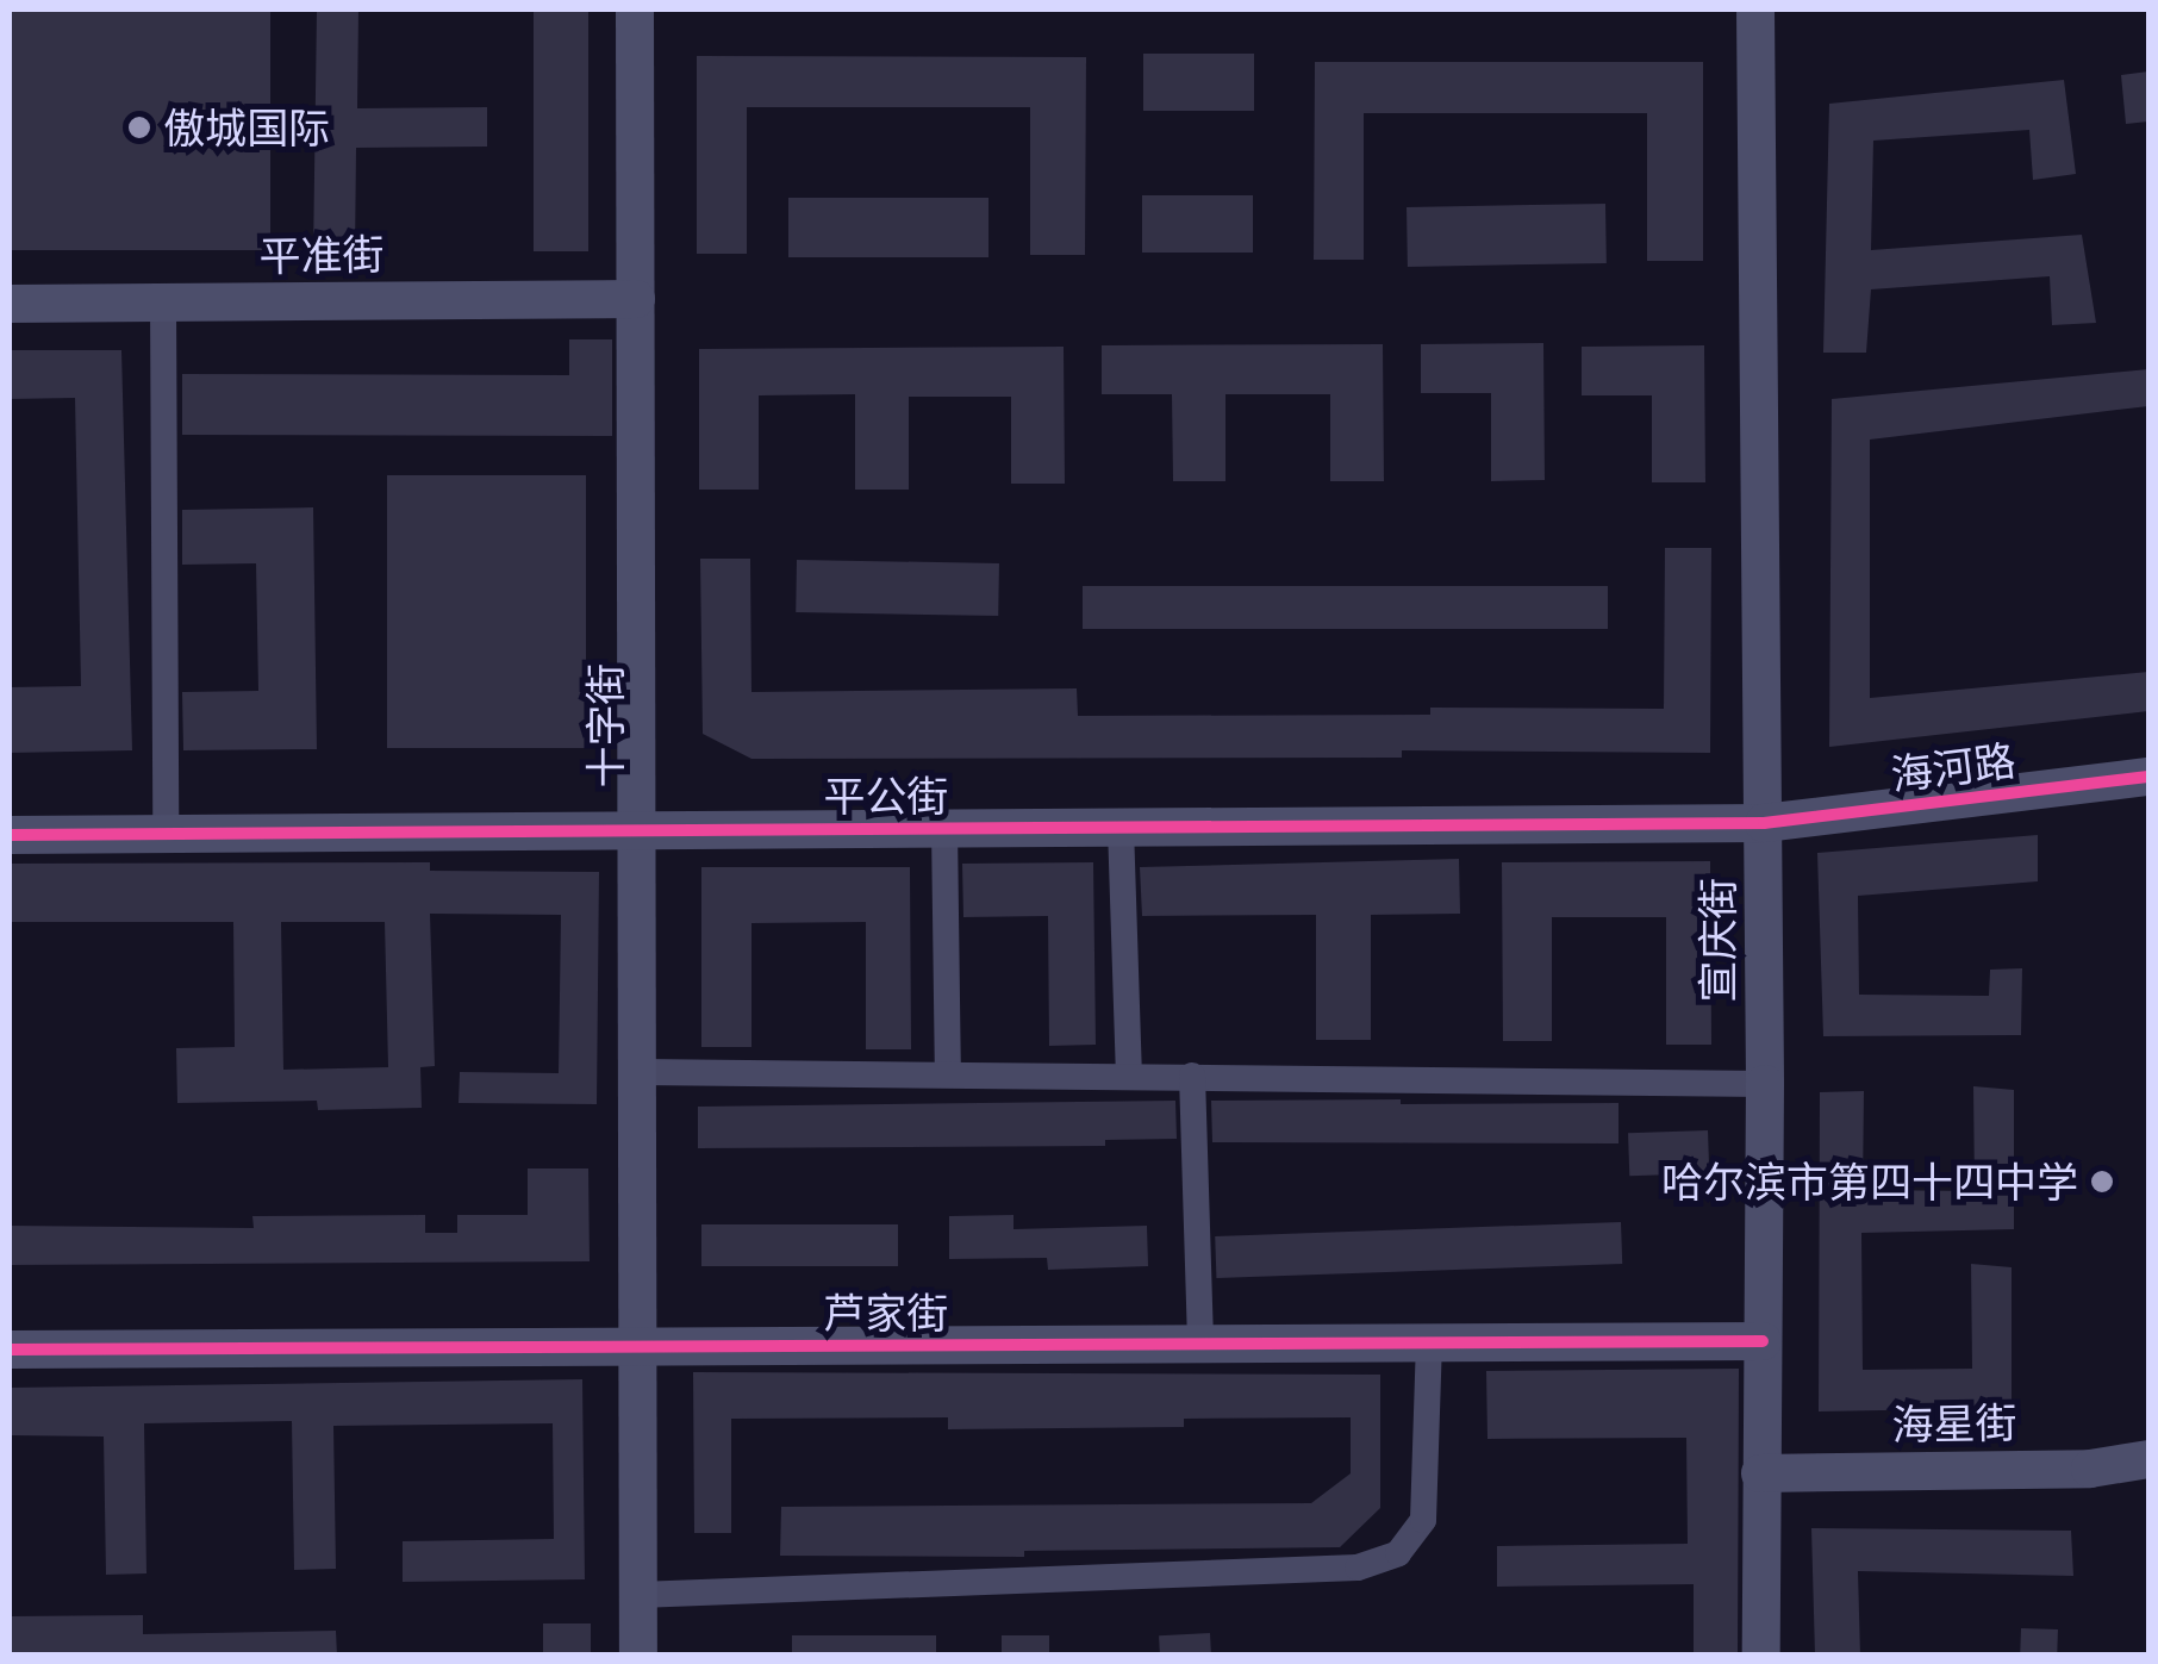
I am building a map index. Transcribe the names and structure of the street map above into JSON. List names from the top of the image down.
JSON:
{
  "streets": {
    "street": [
      "平准街",
      "十字街",
      "海河路",
      "平公街",
      "宣庆街",
      "芦家街",
      "海星街"
    ]
  },
  "crossings": [
    ["平准街", "十字街"],
    ["十字街", "平公街"],
    ["十字街", "芦家街"],
    ["海河路", "平公街"],
    ["海河路", "宣庆街"],
    ["平公街", "宣庆街"],
    ["宣庆街", "芦家街"],
    ["宣庆街", "海星街"]
  ],
  "places": ["傲城国际", "哈尔滨市第四十四中学"]
}
